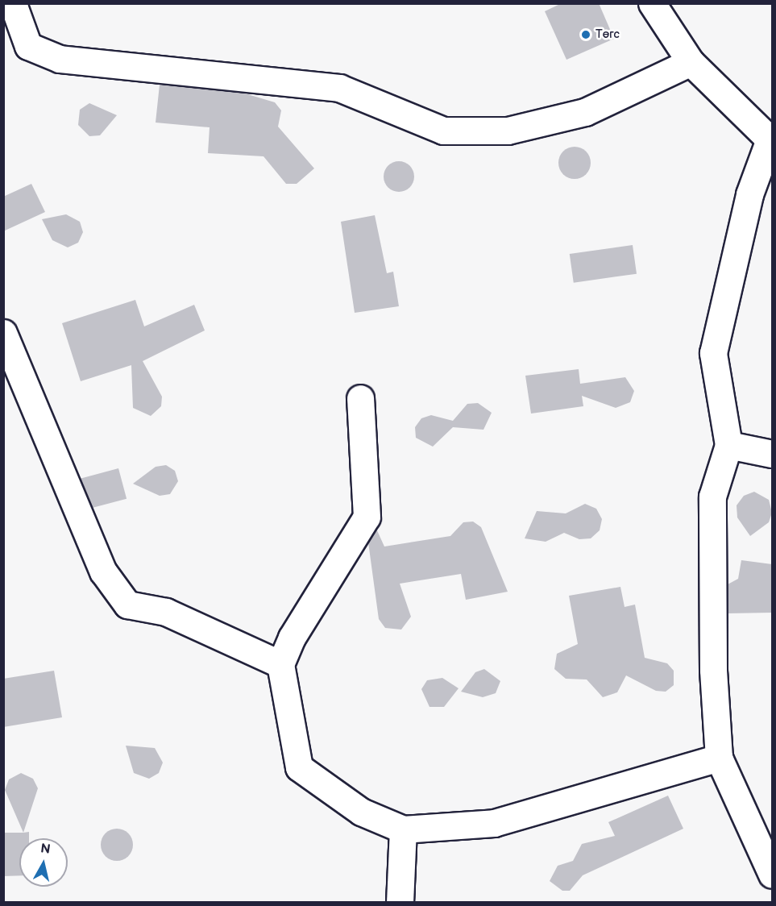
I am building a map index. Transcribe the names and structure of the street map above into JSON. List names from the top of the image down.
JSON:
{
  "places": ["Төгс"],
  "north": "top"
}
